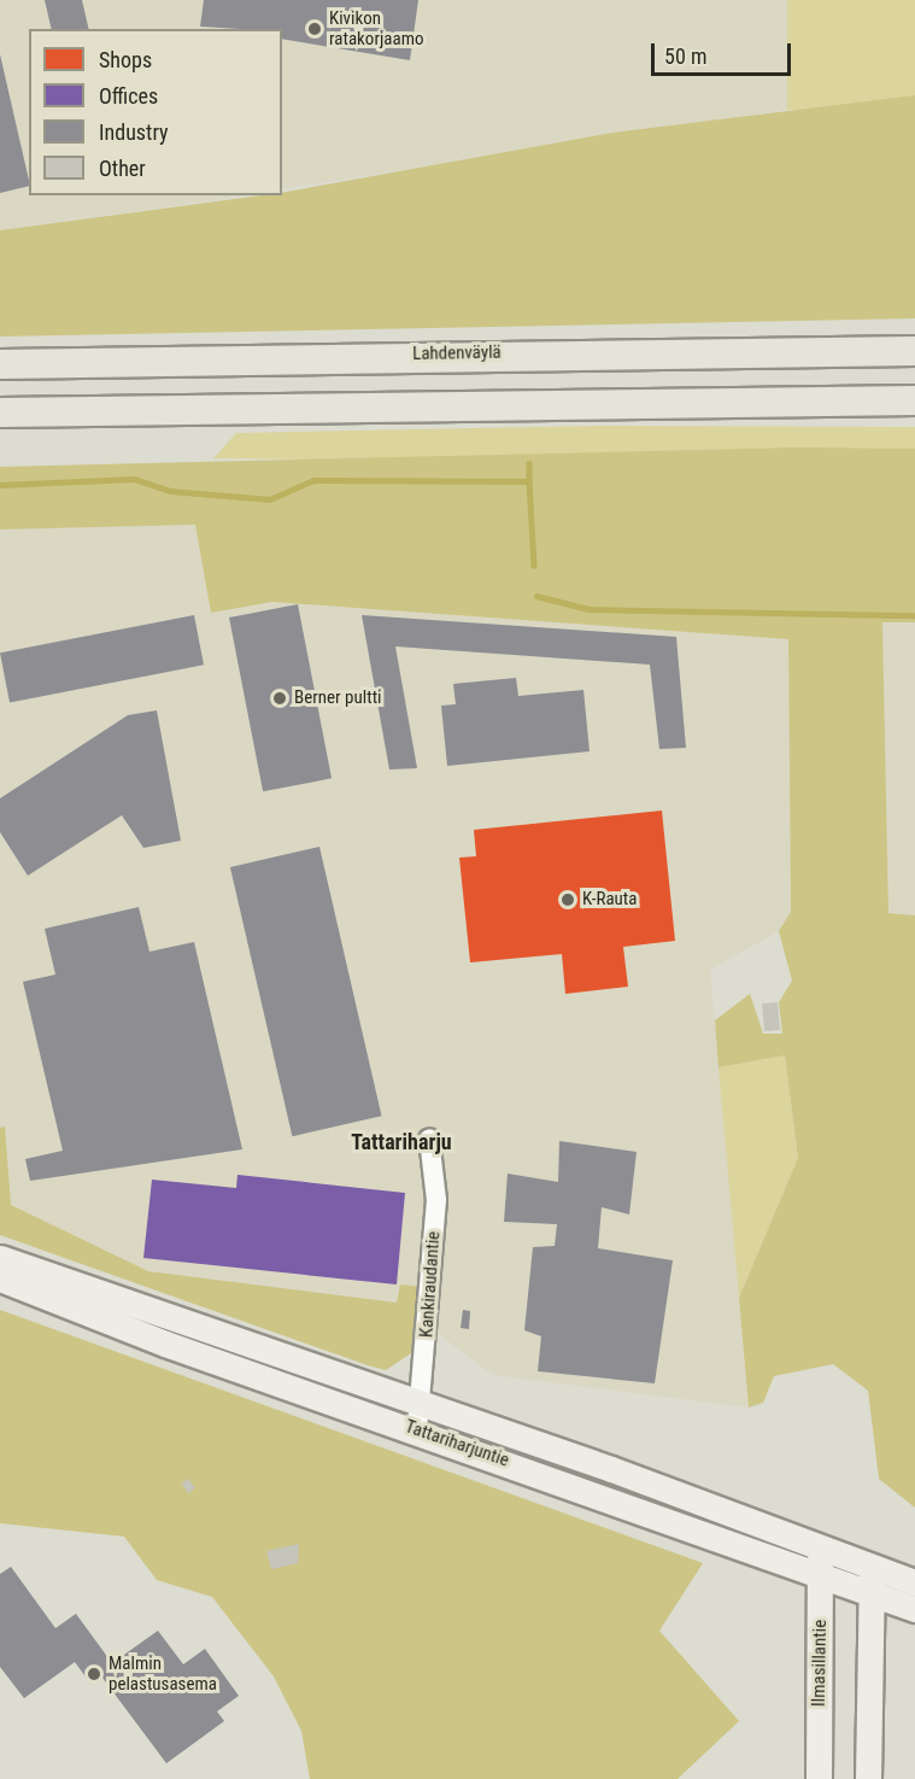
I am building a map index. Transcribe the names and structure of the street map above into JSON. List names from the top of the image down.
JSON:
{
  "streets": {
    "highway": ["Lahdenväylä"],
    "main road": ["Tattariharjuntie", "Ilmasillantie"],
    "street": ["Kankiraudantie"]
  },
  "crossings": [
    ["Kankiraudantie", "Tattariharjuntie"],
    ["Tattariharjuntie", "Ilmasillantie"]
  ],
  "districts": ["Tattariharju"],
  "places": [
    "Kivikon ratakorjaamo",
    "Berner pultti",
    "K-Rauta",
    "Malmin pelastusasema"
  ],
  "legend": [
    "Shops",
    "Offices",
    "Industry",
    "Other"
  ],
  "scale_bar": "50 m"
}
